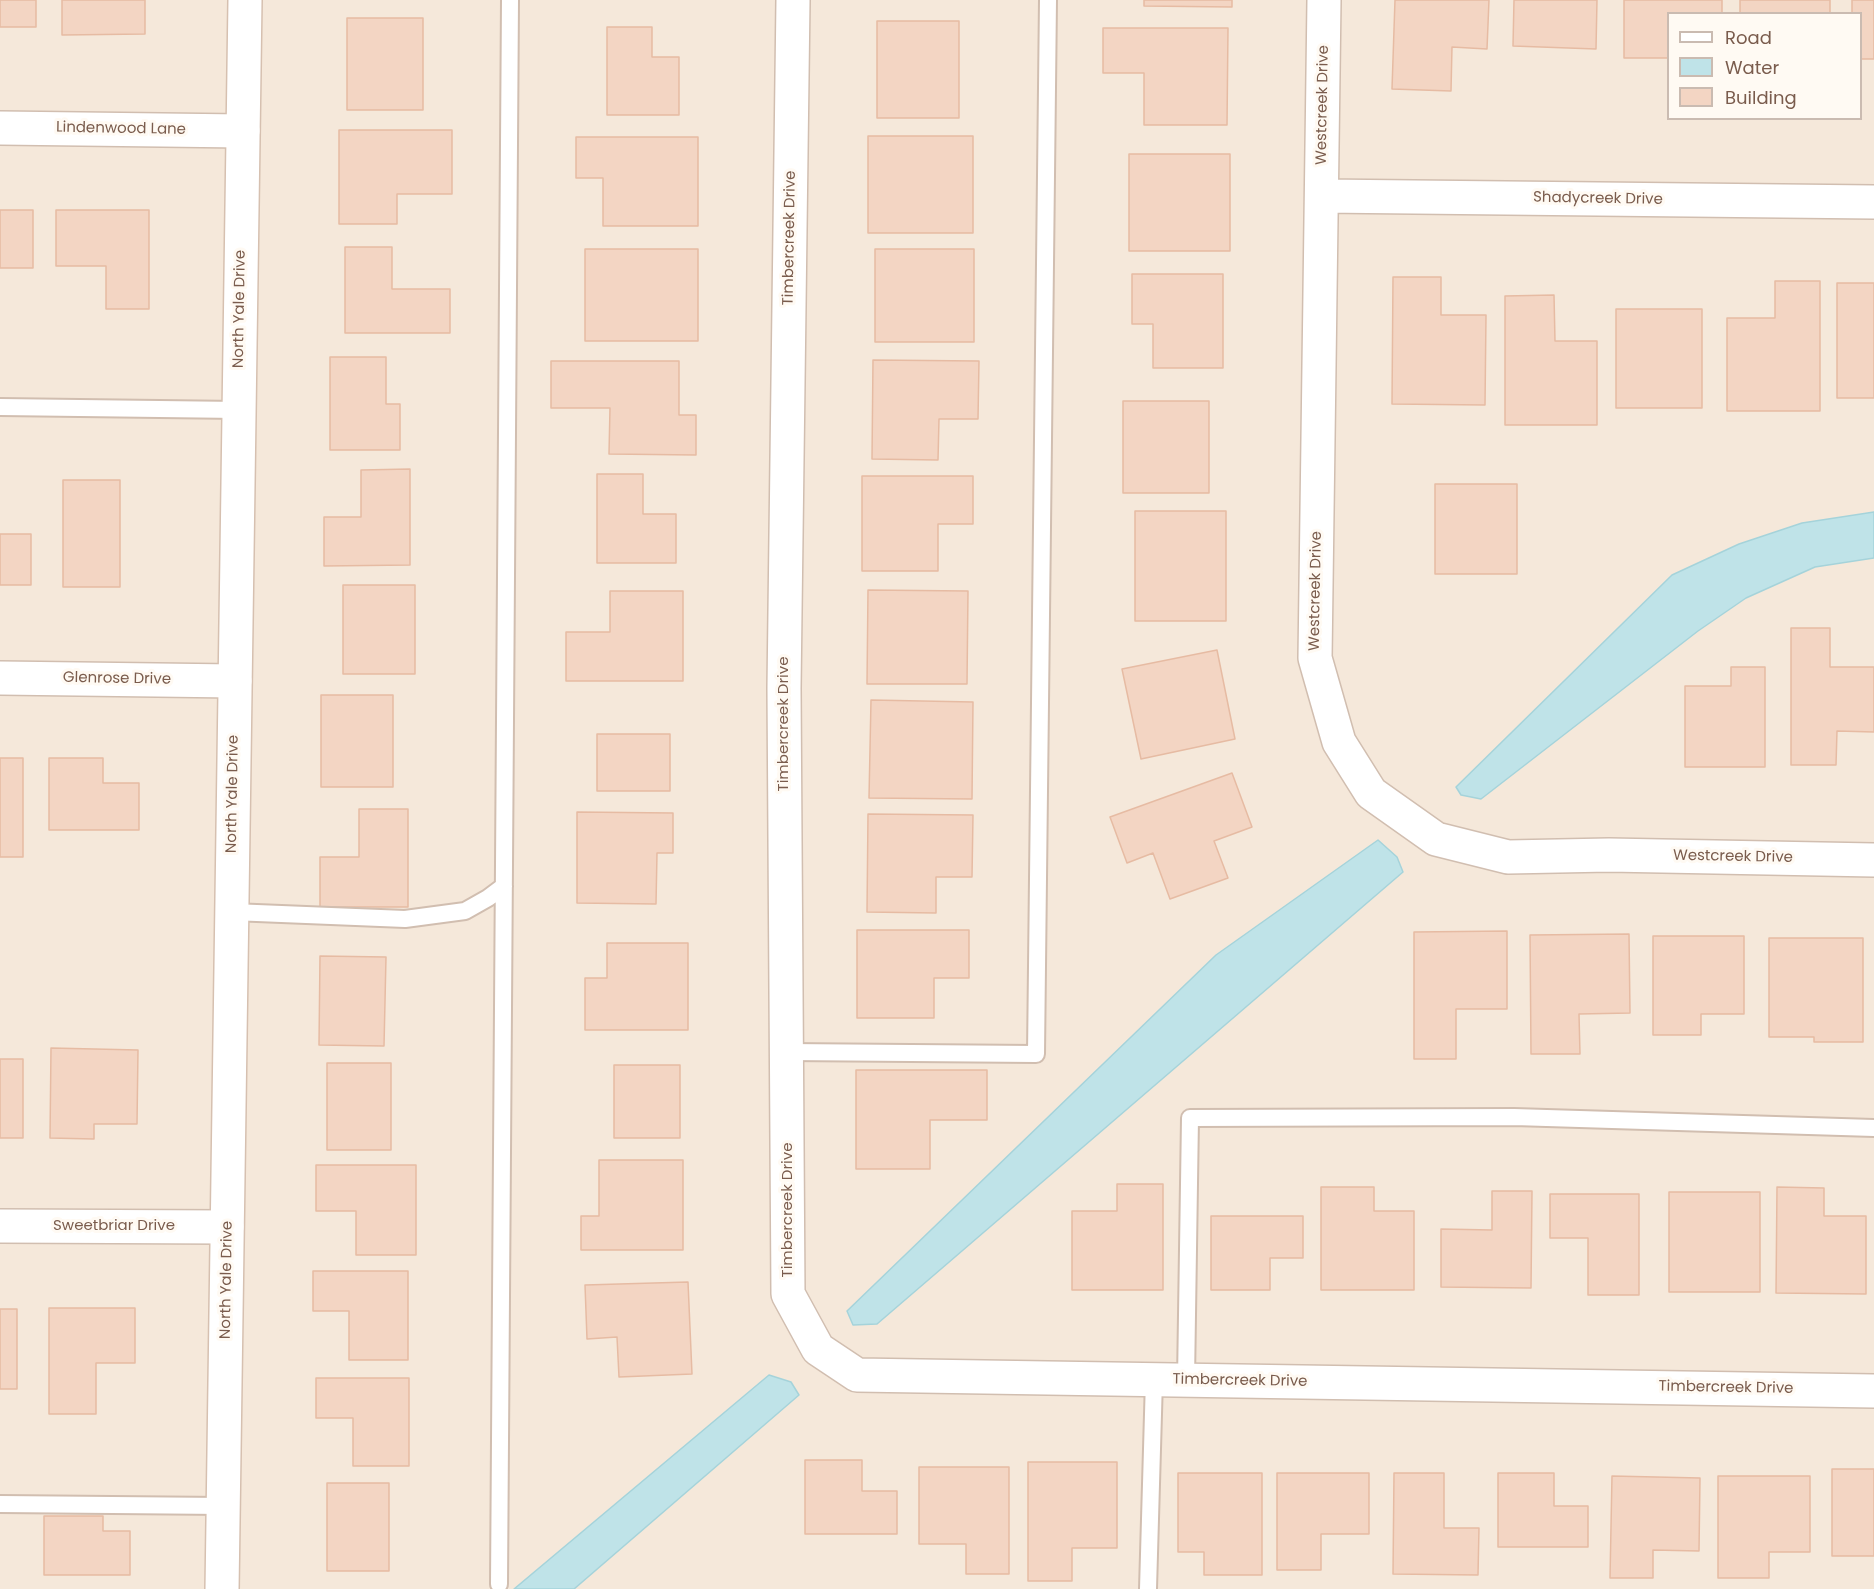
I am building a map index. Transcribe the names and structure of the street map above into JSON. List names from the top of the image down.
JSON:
{
  "streets": {
    "street": [
      "Westcreek Drive",
      "Lindenwood Lane",
      "Shadycreek Drive",
      "Timbercreek Drive",
      "North Yale Drive",
      "Glenrose Drive",
      "Sweetbriar Drive"
    ]
  },
  "crossings": [
    ["Westcreek Drive", "Shadycreek Drive"],
    ["Lindenwood Lane", "North Yale Drive"],
    ["North Yale Drive", "Glenrose Drive"],
    ["North Yale Drive", "Sweetbriar Drive"]
  ],
  "legend": ["Road", "Water", "Building"]
}
